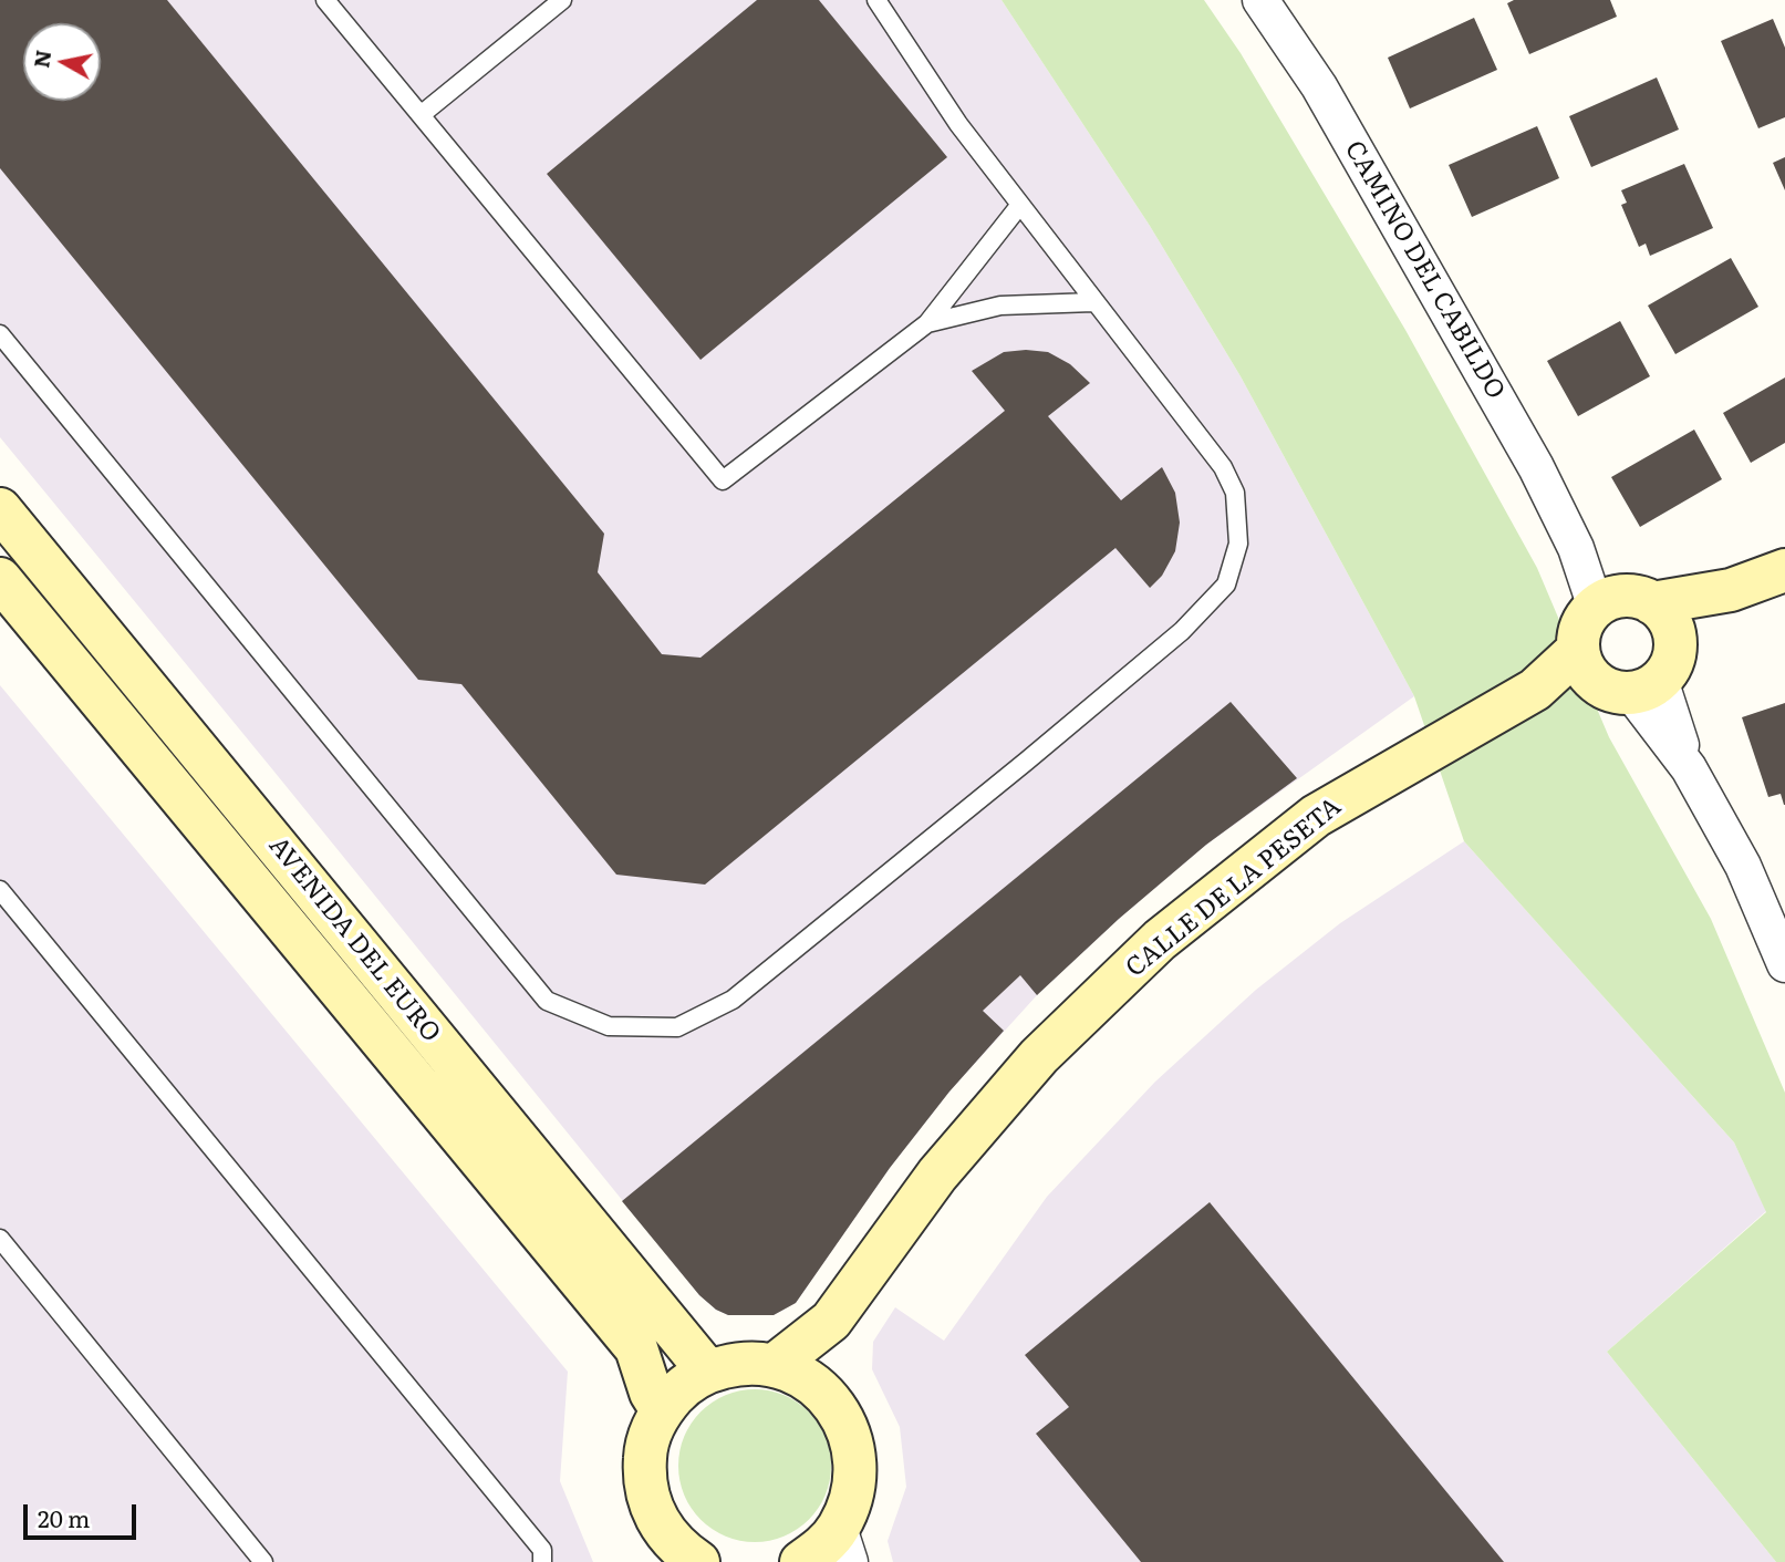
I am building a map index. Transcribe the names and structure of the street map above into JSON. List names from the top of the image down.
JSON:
{
  "streets": {
    "street": ["CAMINO DEL CABILDO", "CALLE DE LA PESETA", "AVENIDA DEL EURO"]
  },
  "scale_bar": "20 m",
  "north": "left"
}
